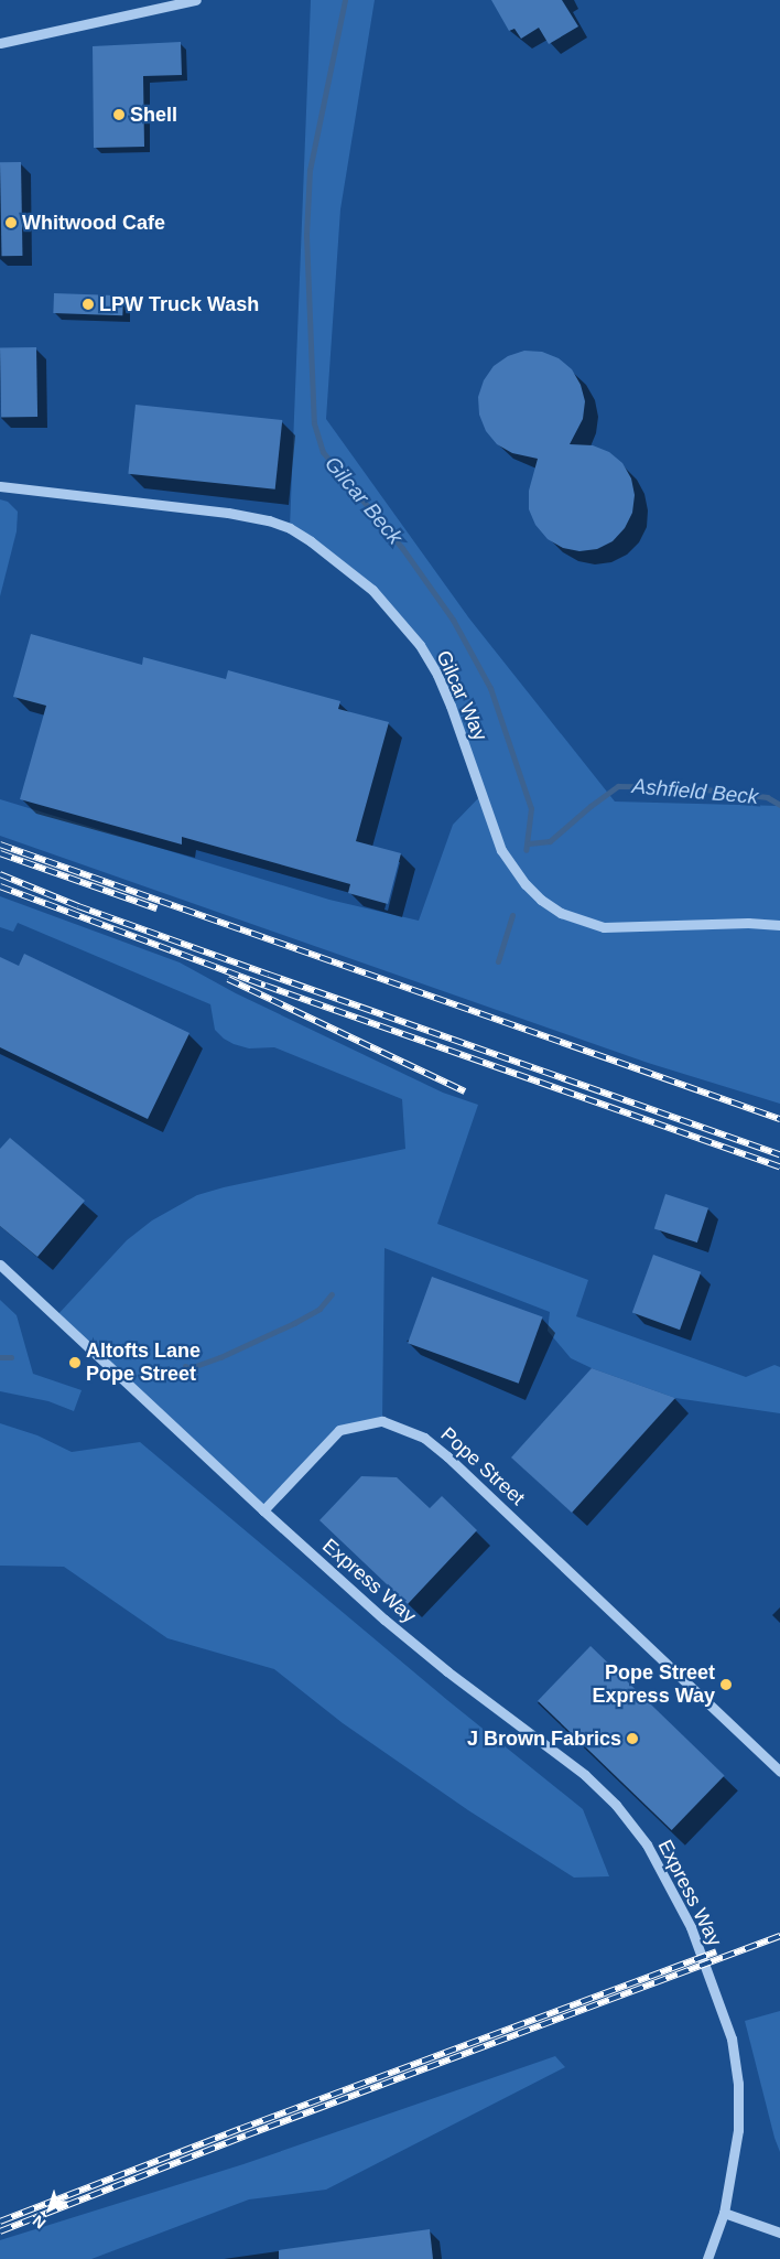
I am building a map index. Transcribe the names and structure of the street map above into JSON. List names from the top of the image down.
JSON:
{
  "streets": {
    "street": ["Gilcar Way", "Pope Street", "Express Way"]
  },
  "crossings": [
    ["Pope Street", "Express Way"]
  ],
  "water": ["Gilcar Beck", "Ashfield Beck"],
  "places": [
    "Shell",
    "Whitwood Cafe",
    "LPW Truck Wash",
    "Altofts Lane Pope Street",
    "Pope Street Express Way",
    "J Brown Fabrics"
  ],
  "north": "bottom left"
}
